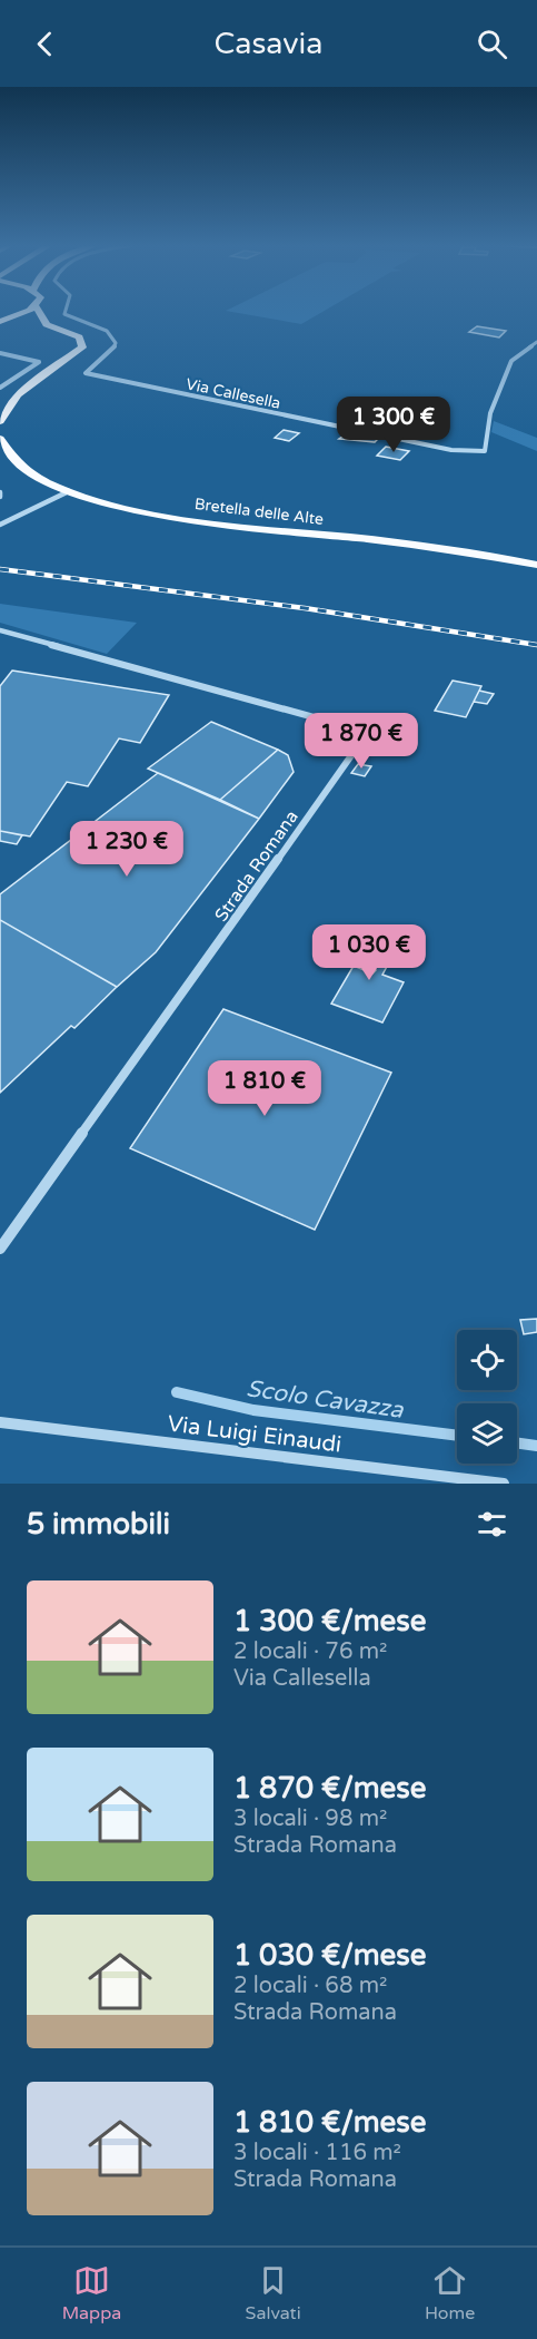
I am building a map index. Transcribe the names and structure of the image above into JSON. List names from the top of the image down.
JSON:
{
  "streets": {
    "main road": ["Bretella delle Alte"],
    "street": ["Via Callesella", "Strada Romana", "Via Luigi Einaudi"]
  },
  "water": ["Scolo Cavazza"],
  "page": {
    "header": "Casavia",
    "price": [
      "1 300 €",
      "1 870 €",
      "1 230 €",
      "1 030 €",
      "1 810 €"
    ],
    "heading": "5 immobili",
    "list": [
      {
        "name": "1 300 €/mese",
        "note": "2 locali · 76 m² · Via Callesella"
      },
      {
        "name": "1 870 €/mese",
        "note": "3 locali · 98 m² · Strada Romana"
      },
      {
        "name": "1 030 €/mese",
        "note": "2 locali · 68 m² · Strada Romana"
      },
      {
        "name": "1 810 €/mese",
        "note": "3 locali · 116 m² · Strada Romana"
      }
    ],
    "tabs": ["Mappa", "Salvati", "Home"]
  }
}
